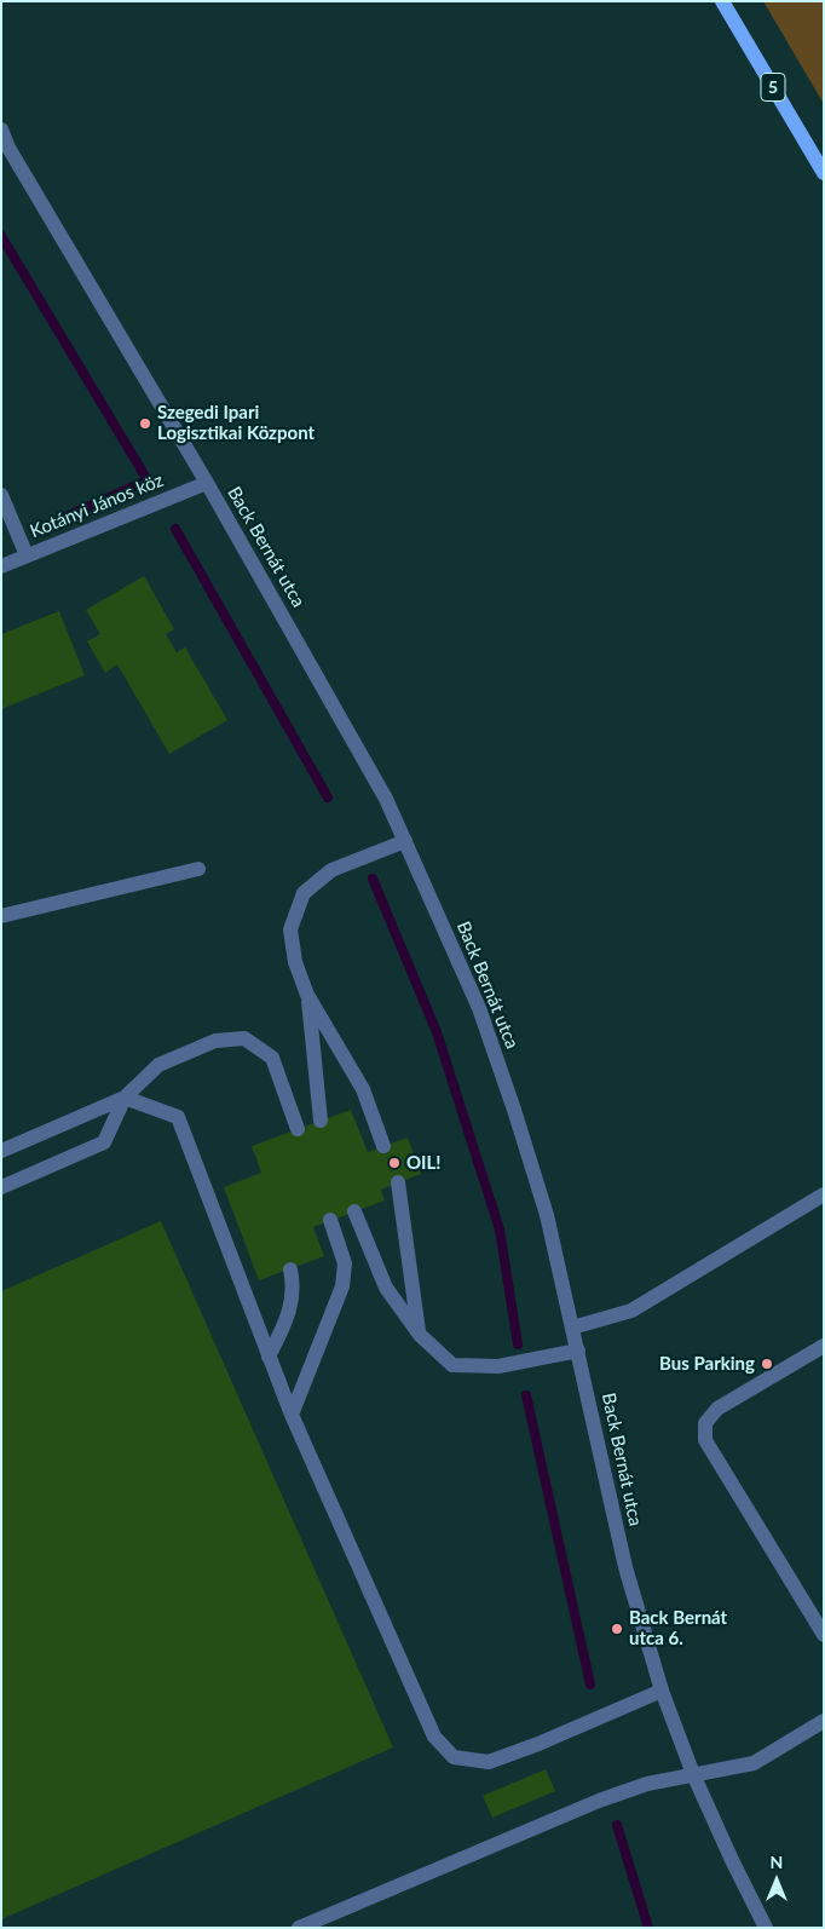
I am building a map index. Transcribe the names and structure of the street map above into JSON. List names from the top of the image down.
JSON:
{
  "streets": {
    "main road": ["5"],
    "street": ["Kotányi János köz", "Back Bernát utca"]
  },
  "crossings": [
    ["Kotányi János köz", "Back Bernát utca"]
  ],
  "places": [
    "Szegedi Ipari Logisztikai Központ",
    "OIL!",
    "Bus Parking",
    "Back Bernát utca 6."
  ],
  "north": "top"
}
